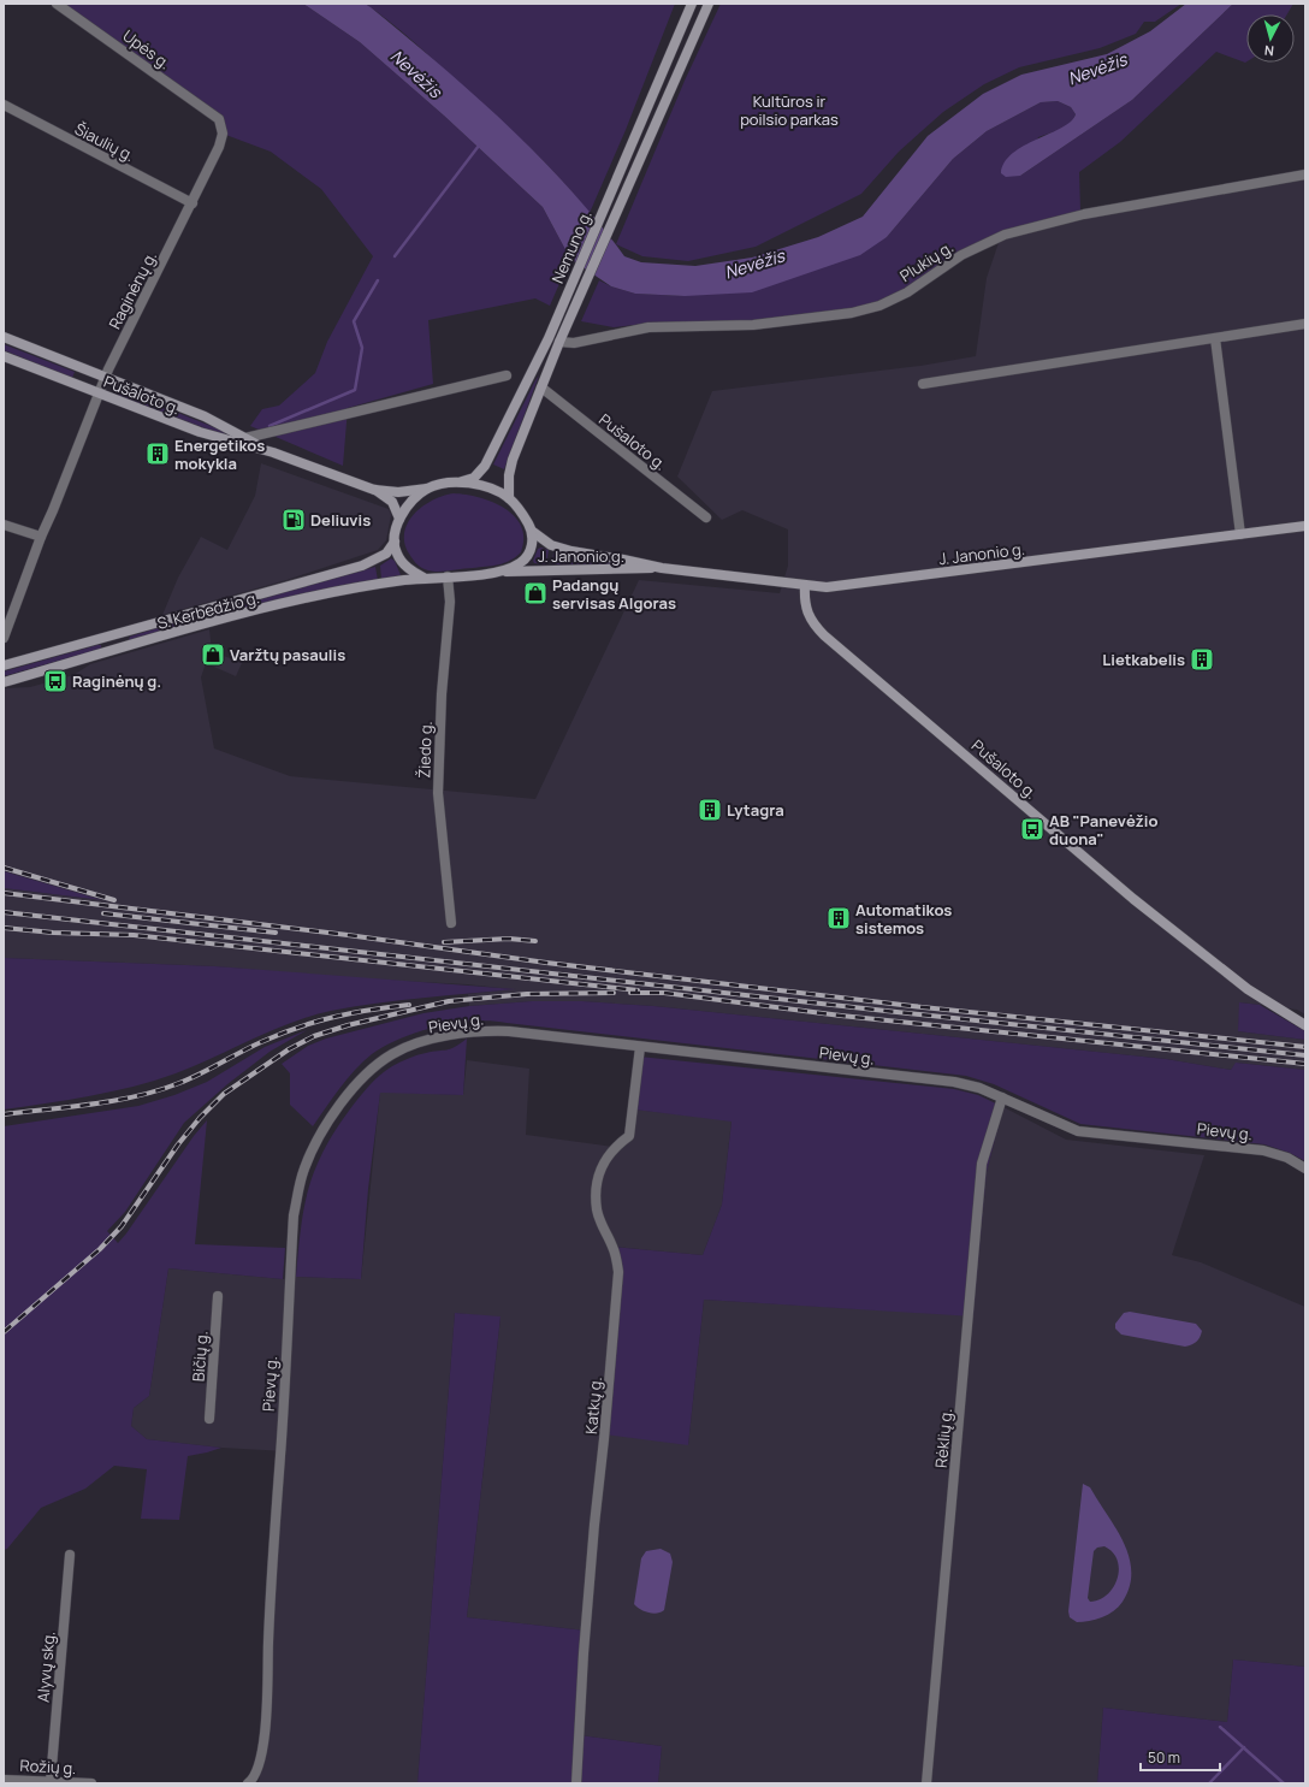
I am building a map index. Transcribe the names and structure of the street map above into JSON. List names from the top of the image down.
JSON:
{
  "streets": {
    "main road": [
      "Nemuno g.",
      "Pušaloto g.",
      "J. Janonio g.",
      "S. Kerbedžio g."
    ],
    "street": [
      "Upės g.",
      "Šiaulių g.",
      "Plukių g.",
      "Raginėnų g.",
      "Žiedo g.",
      "Pievų g.",
      "Bičių g.",
      "Katkų g.",
      "Rėklių g.",
      "Alyvų skg.",
      "Rožių g."
    ]
  },
  "crossings": [
    ["Upės g.", "Raginėnų g."],
    ["Šiaulių g.", "Raginėnų g."],
    ["Nemuno g.", "Plukių g."],
    ["Nemuno g.", "Pušaloto g."],
    ["Nemuno g.", "J. Janonio g."],
    ["Nemuno g.", "S. Kerbedžio g."],
    ["Nemuno g.", "Žiedo g."],
    ["Raginėnų g.", "Pušaloto g."],
    ["Pušaloto g.", "J. Janonio g."],
    ["Pušaloto g.", "S. Kerbedžio g."],
    ["Pušaloto g.", "Žiedo g."],
    ["J. Janonio g.", "S. Kerbedžio g."],
    ["J. Janonio g.", "Žiedo g."],
    ["S. Kerbedžio g.", "Žiedo g."],
    ["Pievų g.", "Katkų g."],
    ["Pievų g.", "Rėklių g."],
    ["Alyvų skg.", "Rožių g."]
  ],
  "water": ["Nevėžis"],
  "parks": ["Kultūros ir poilsio parkas"],
  "places": {
    "building": [
      "Energetikos mokykla",
      "Lietkabelis",
      "Lytagra",
      "Automatikos sistemos"
    ],
    "fuel station": ["Deliuvis"],
    "shop": ["Padangų servisas Algoras", "Varžtų pasaulis"],
    "bus stop": ["Raginėnų g.", "AB \"Panevėžio duona\""]
  },
  "scale_bar": "50 m",
  "north": "bottom"
}
